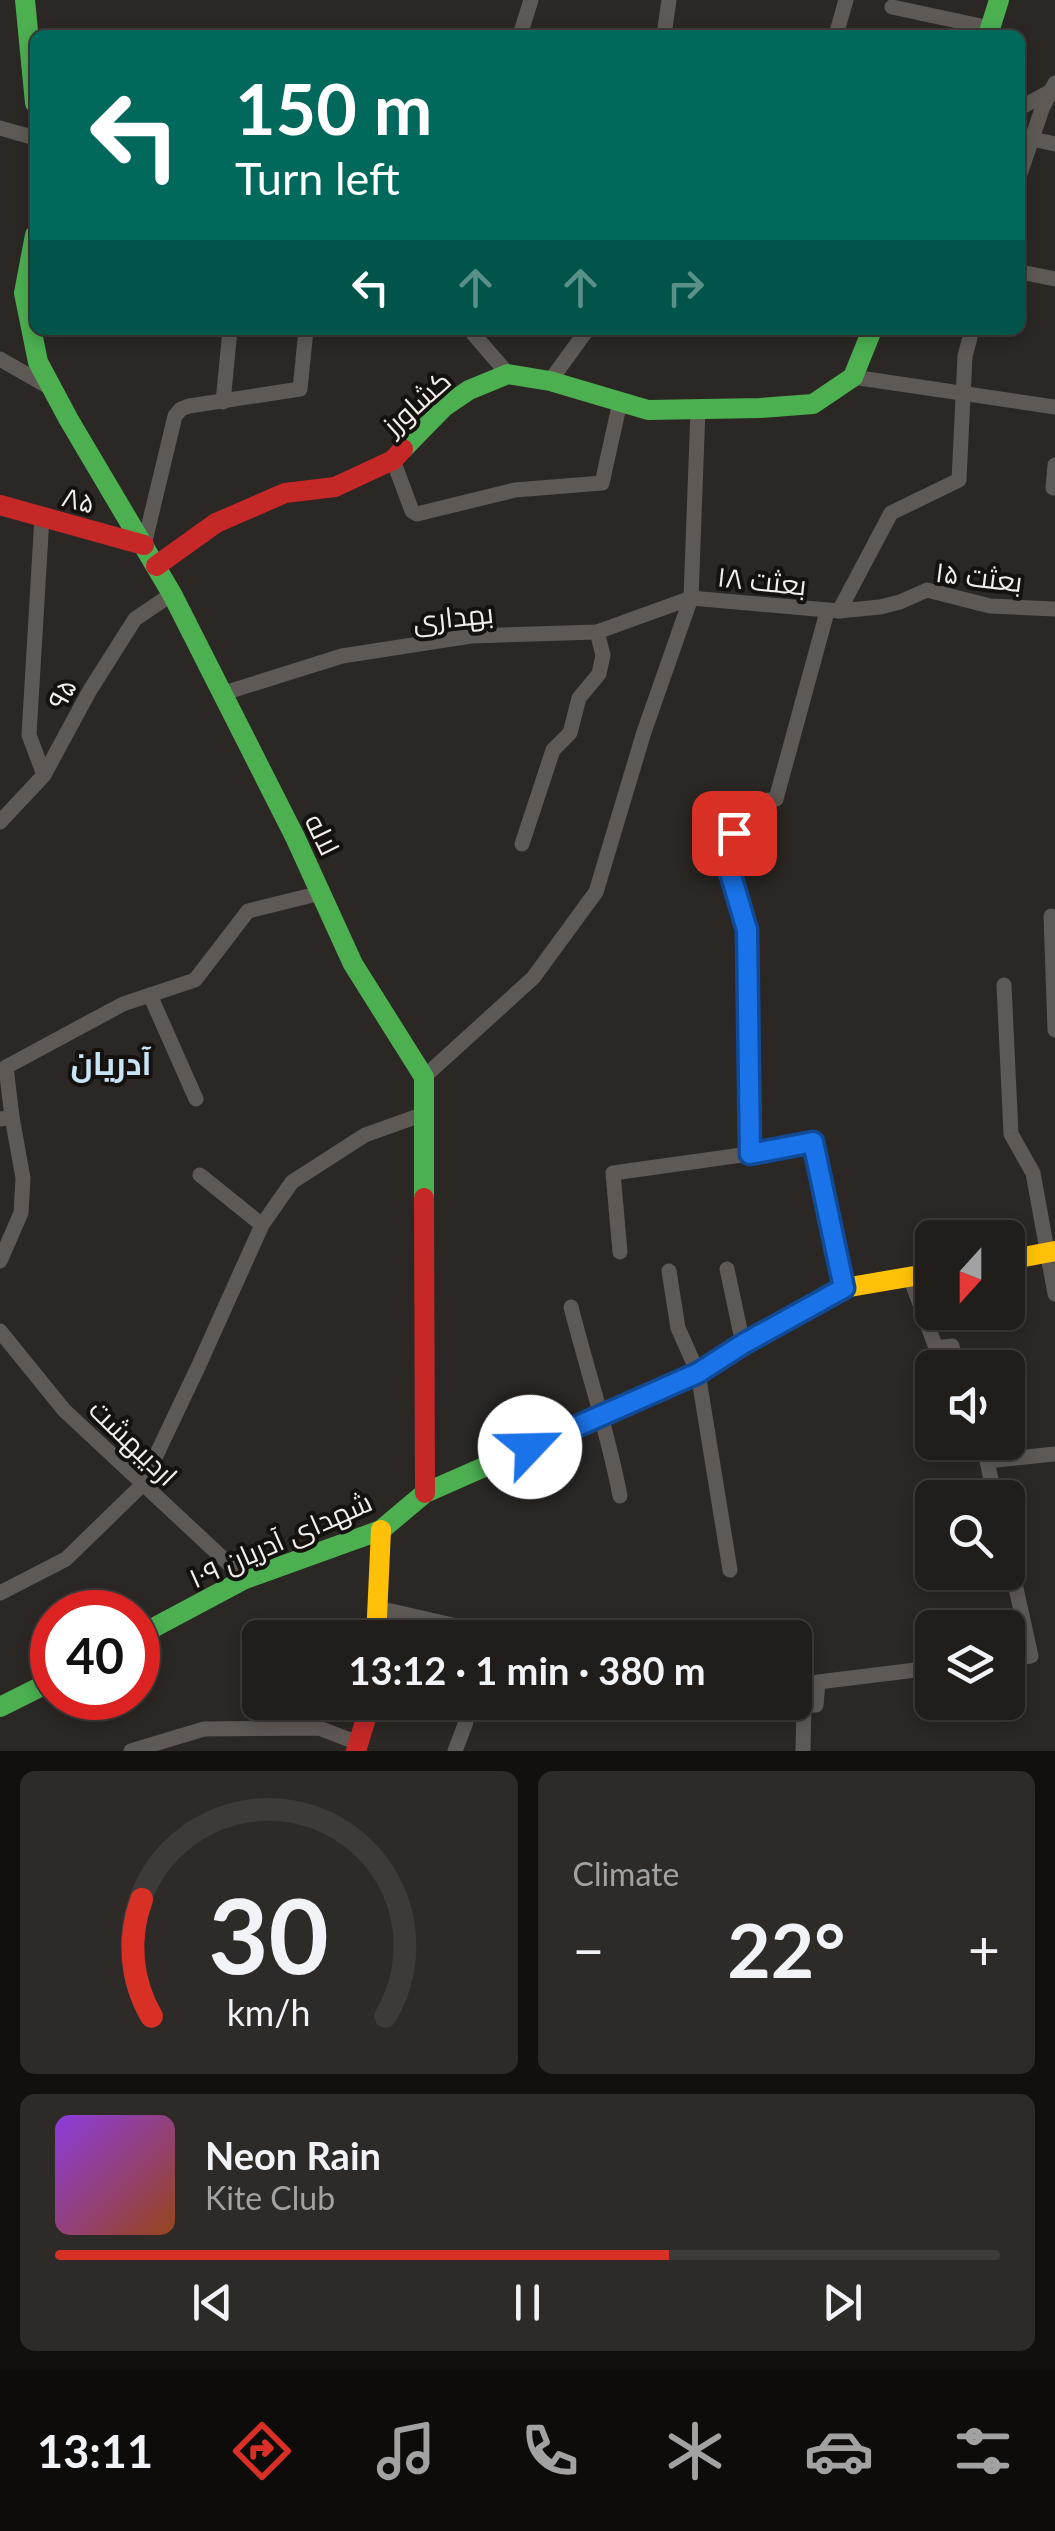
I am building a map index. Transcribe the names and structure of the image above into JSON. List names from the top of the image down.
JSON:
{
  "streets": {
    "street": [
      "کشاورز",
      "۸۵",
      "بعثت ۱۵",
      "بعثت ۱۸",
      "بهداری",
      "۹۵",
      "لاله",
      "اردیبهشت",
      "شهدای آدریان ۱۰۹"
    ]
  },
  "crossings": [
    ["کشاورز", "لاله"],
    ["۸۵", "لاله"],
    ["بعثت ۱۵", "بعثت ۱۸"],
    ["بعثت ۱۸", "بهداری"],
    ["بهداری", "لاله"],
    ["۹۵", "لاله"],
    ["اردیبهشت", "شهدای آدریان ۱۰۹"]
  ],
  "districts": ["آدریان"],
  "north": "bottom",
  "page": {
    "turn": ["150 m", "Turn left"],
    "limit": "40",
    "trip": "13:12 · 1 min · 380 m",
    "tile": "Climate",
    "heat": ["−", "22°", "+"],
    "song": ["Neon Rain", "Kite Club"],
    "tabs": "13:11",
    "gauge": ["30", "km/h"]
  }
}
